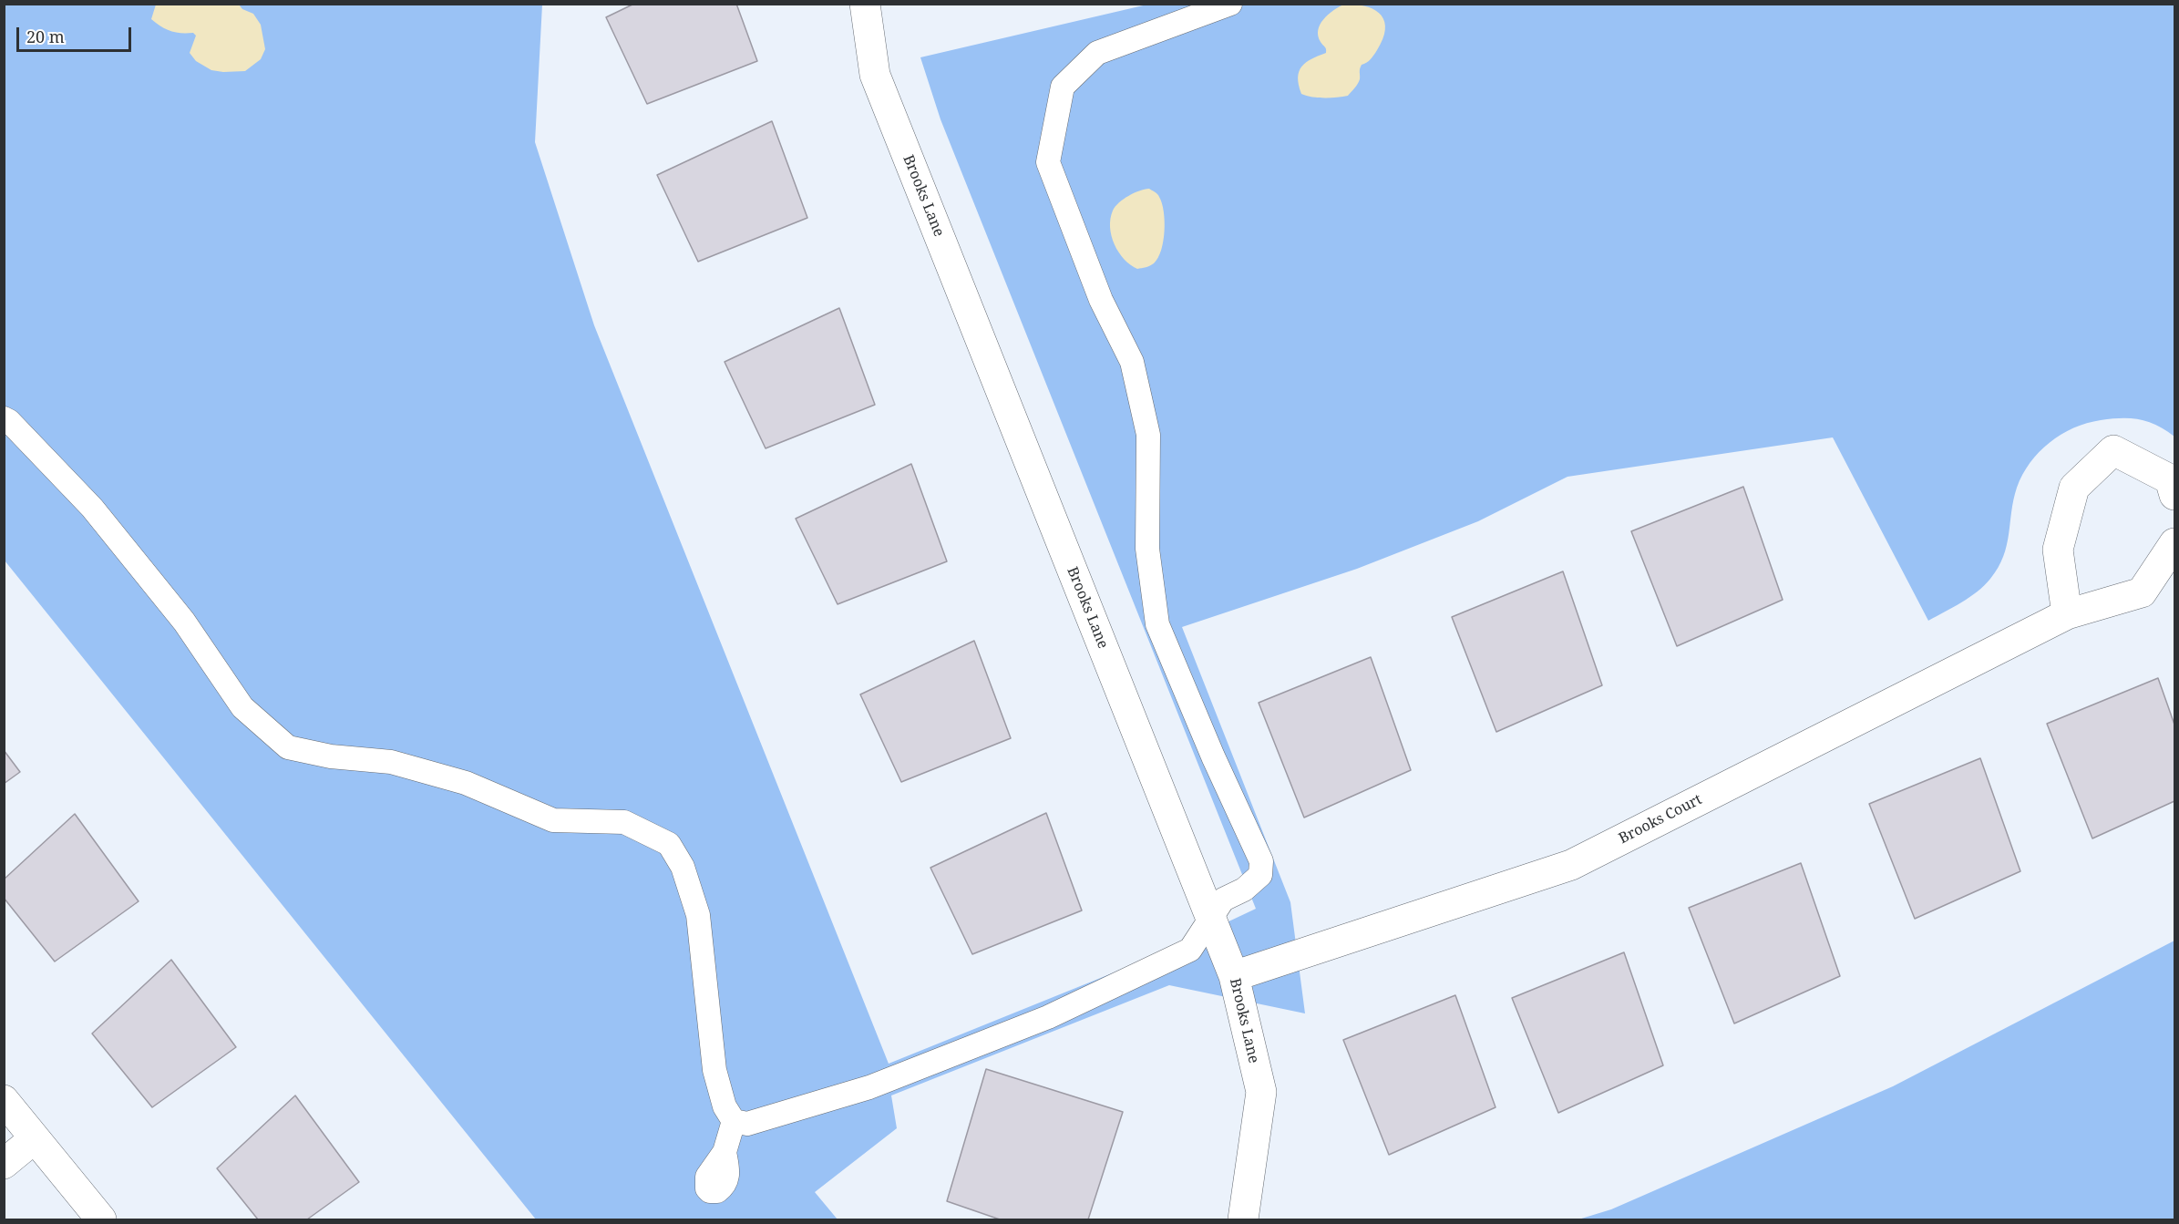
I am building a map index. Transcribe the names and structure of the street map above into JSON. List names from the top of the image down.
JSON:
{
  "streets": {
    "street": ["Brooks Lane", "Brooks Court"]
  },
  "crossings": [
    ["Brooks Lane", "Brooks Court"]
  ],
  "scale_bar": "20 m"
}
